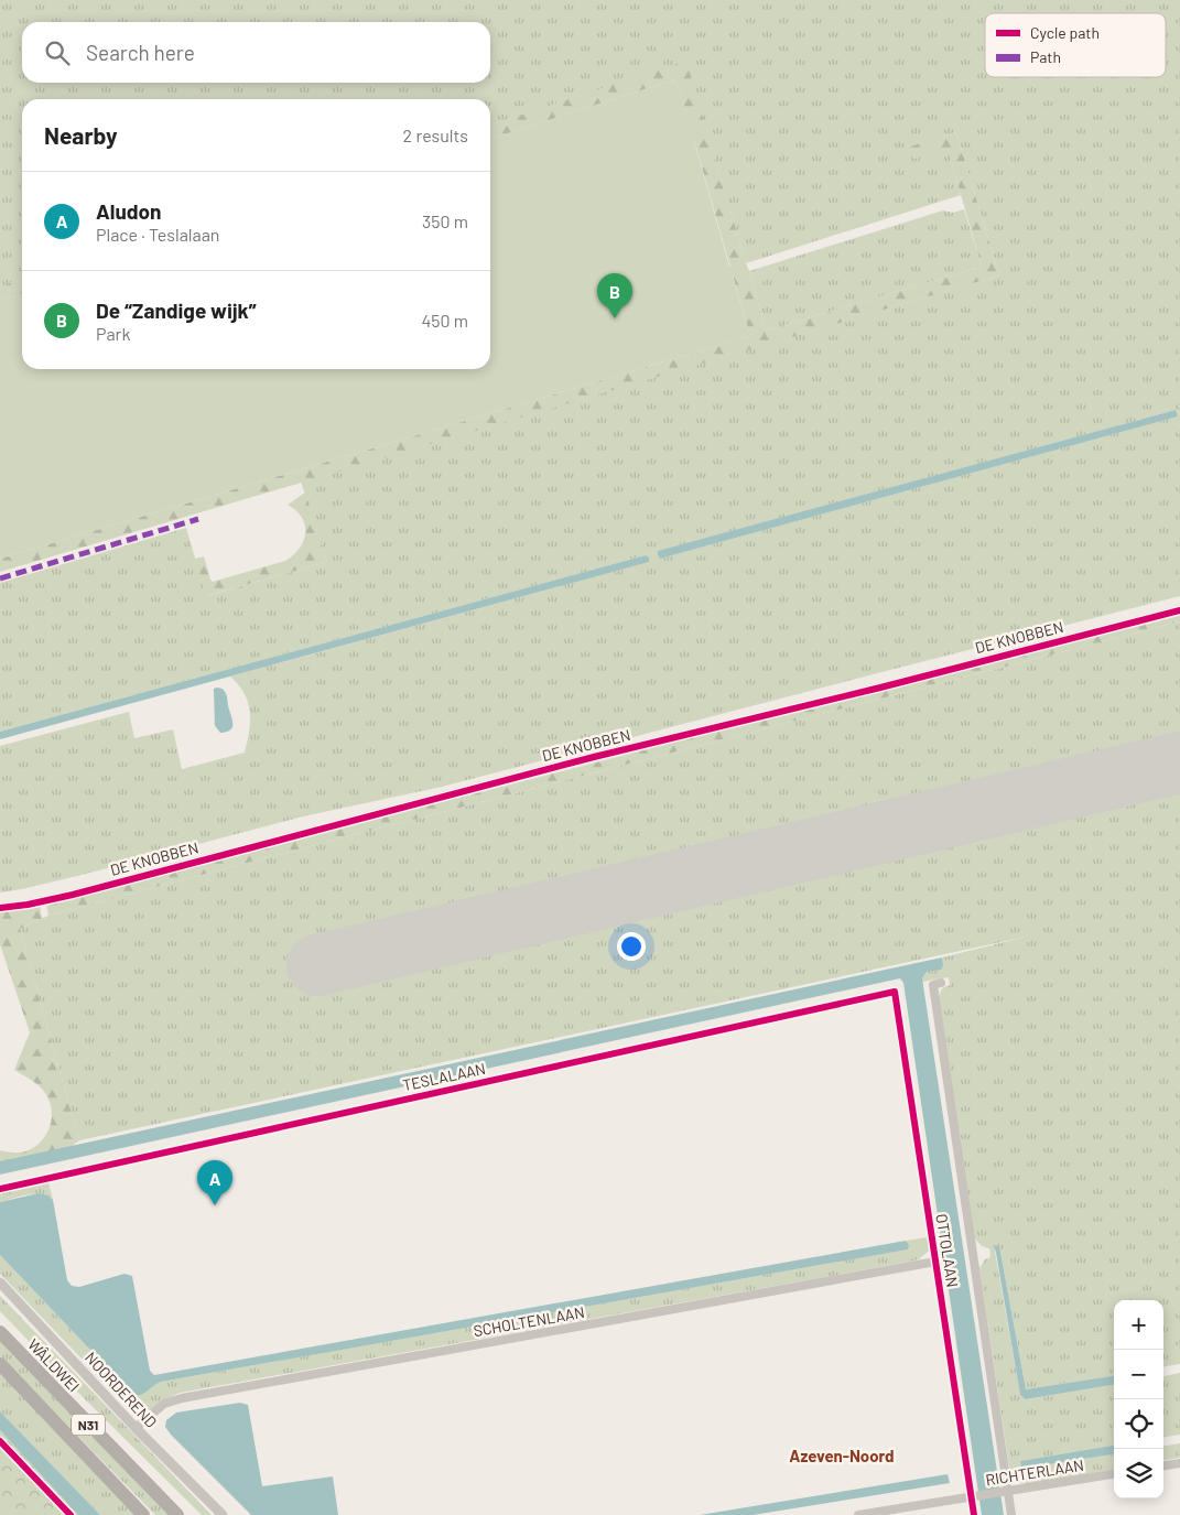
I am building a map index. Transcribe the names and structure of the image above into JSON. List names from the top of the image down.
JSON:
{
  "streets": {
    "highway": ["WÂLDWEI", "N31"],
    "street": [
      "DE KNOBBEN",
      "TESLALAAN",
      "OTTOLAAN",
      "SCHOLTENLAAN",
      "NOORDEREND",
      "RICHTERLAAN"
    ]
  },
  "crossings": [
    ["TESLALAAN", "OTTOLAAN"],
    ["OTTOLAAN", "SCHOLTENLAAN"],
    ["OTTOLAAN", "RICHTERLAAN"],
    ["SCHOLTENLAAN", "NOORDEREND"]
  ],
  "districts": ["Azeven-Noord"],
  "legend": ["Cycle path", "Path"],
  "page": {
    "search": "Search here",
    "heading": ["Nearby", "2 results"],
    "list": [
      {
        "mark": "A",
        "name": "Aludon",
        "note": "Place · Teslalaan",
        "value": "350 m"
      },
      {
        "mark": "B",
        "name": "De “Zandige wijk”",
        "note": "Park",
        "value": "450 m"
      }
    ],
    "pins": ["B", "A"],
    "map_buttons": ["+", "−"]
  }
}
